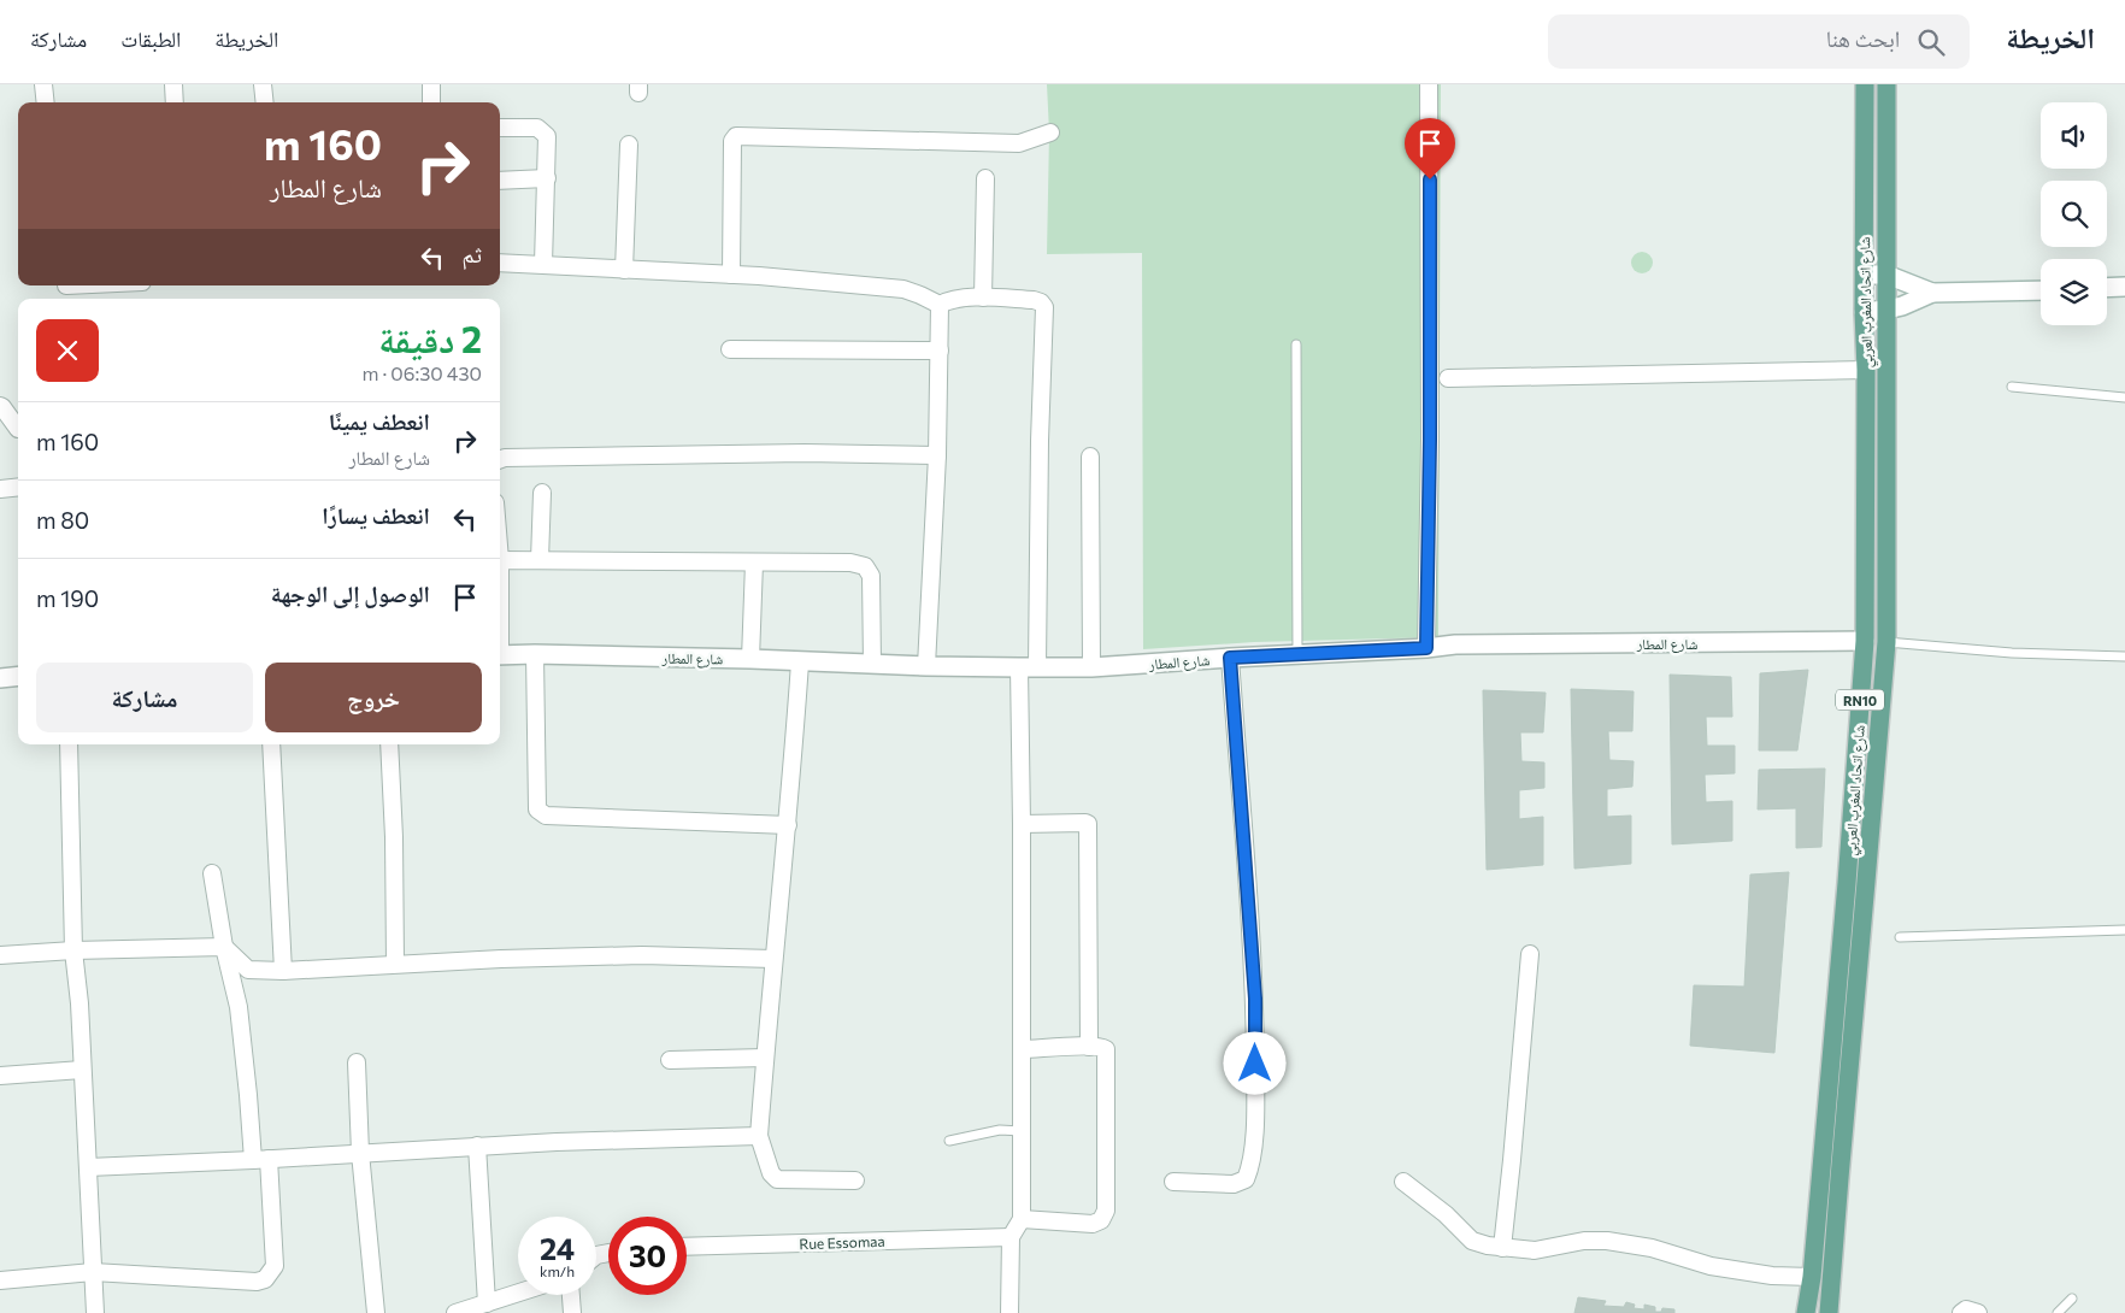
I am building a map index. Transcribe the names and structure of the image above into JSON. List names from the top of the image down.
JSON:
{
  "streets": {
    "main road": ["شارع اتحاد المغرب العربي", "RN10"],
    "street": ["شارع المطار", "Rue Essomaa"]
  },
  "crossings": [
    ["شارع اتحاد المغرب العربي", "شارع المطار"]
  ],
  "page": {
    "header": "الخريطة",
    "search": "ابحث هنا",
    "nav": ["الخريطة", "الطبقات", "مشاركة"],
    "turn": ["160 m", "شارع المطار"],
    "then": "ثم",
    "heading": ["2 دقيقة", "430 m · 06:30"],
    "list": [
      {
        "name": "انعطف يمينًا",
        "note": "شارع المطار",
        "value": "160 m"
      },
      {
        "name": "انعطف يسارًا",
        "value": "80 m"
      },
      {
        "name": "الوصول إلى الوجهة",
        "value": "190 m"
      }
    ],
    "buttons": ["خروج", "مشاركة"],
    "speed": "24 km/h",
    "limit": "30"
  }
}
